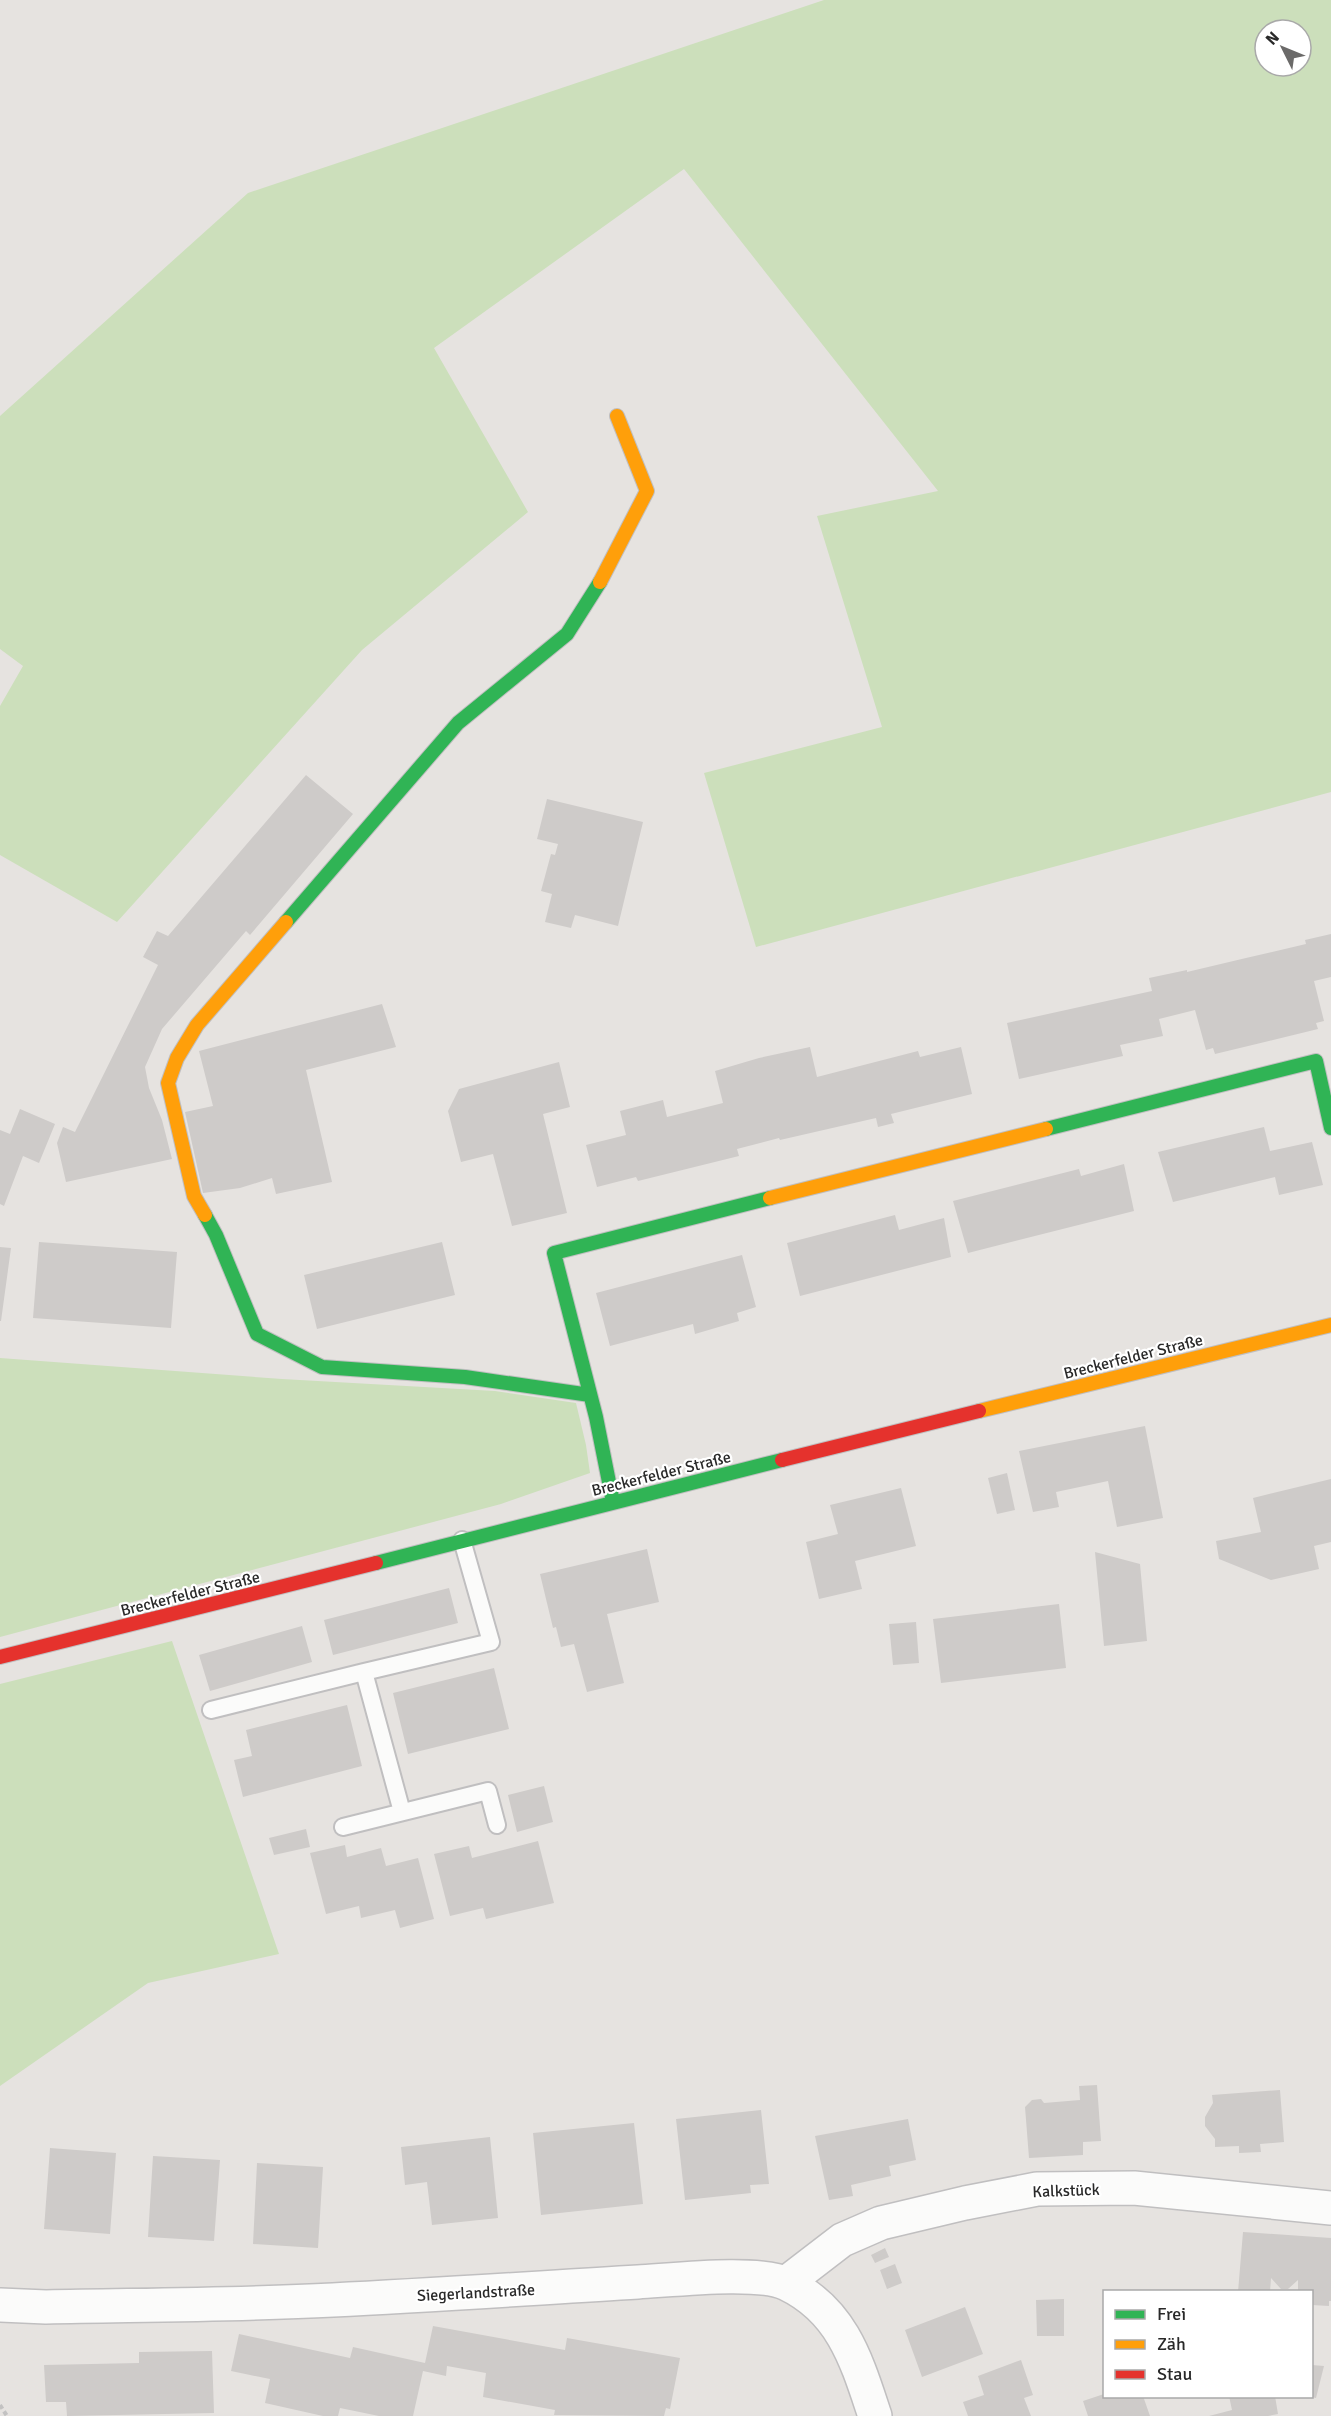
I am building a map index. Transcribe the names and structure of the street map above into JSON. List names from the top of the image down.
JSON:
{
  "streets": {
    "street": ["Breckerfelder Straße", "Kalkstück", "Siegerlandstraße"]
  },
  "crossings": [
    ["Kalkstück", "Siegerlandstraße"]
  ],
  "legend": ["Frei", "Zäh", "Stau"],
  "north": "top left"
}
